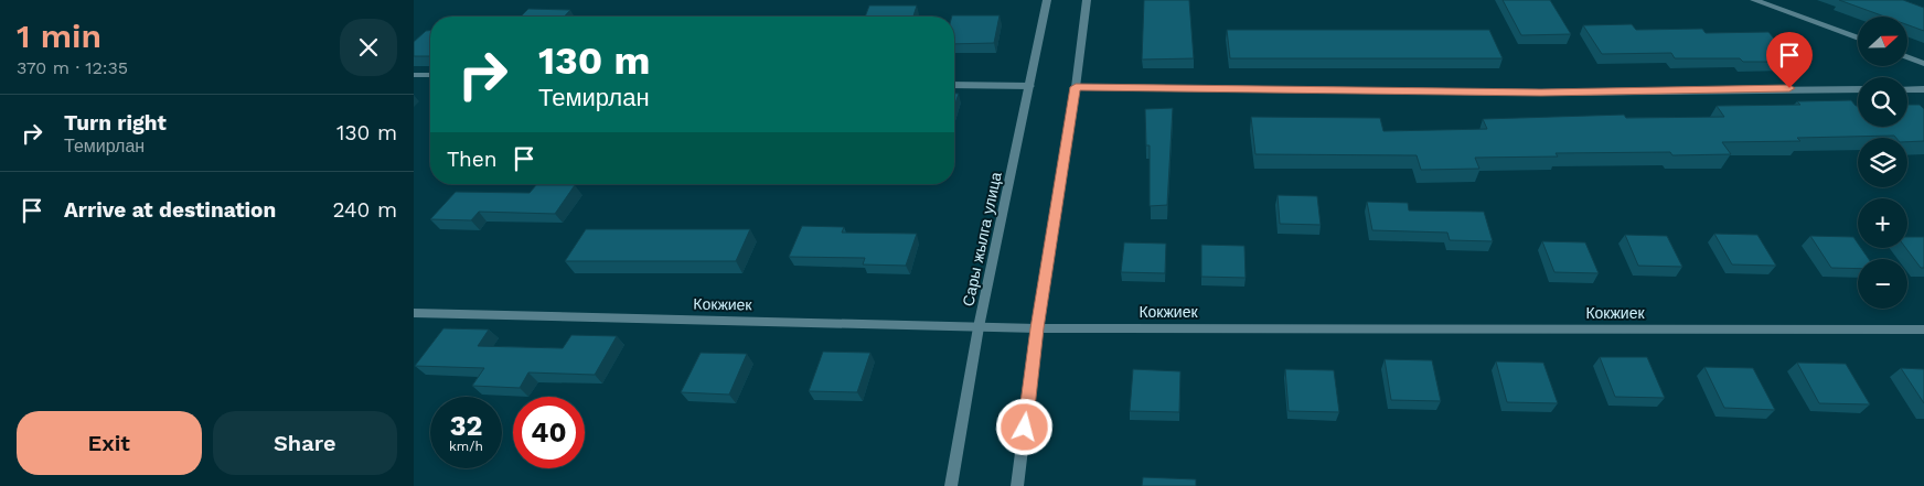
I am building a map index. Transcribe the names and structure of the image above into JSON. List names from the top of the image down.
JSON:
{
  "streets": {
    "street": ["Сары жылга улица", "Кокжиек"]
  },
  "crossings": [
    ["Сары жылга улица", "Кокжиек"]
  ],
  "north": "right",
  "page": {
    "heading": ["1 min", "370 m · 12:35"],
    "map_buttons": ["+", "−"],
    "turn": ["130 m", "Темирлан"],
    "list": [
      {
        "name": "Turn right",
        "note": "Темирлан",
        "value": "130 m"
      },
      {
        "name": "Arrive at destination",
        "value": "240 m"
      }
    ],
    "then": "Then",
    "speed": "32 km/h",
    "limit": "40",
    "buttons": ["Exit", "Share"]
  }
}
